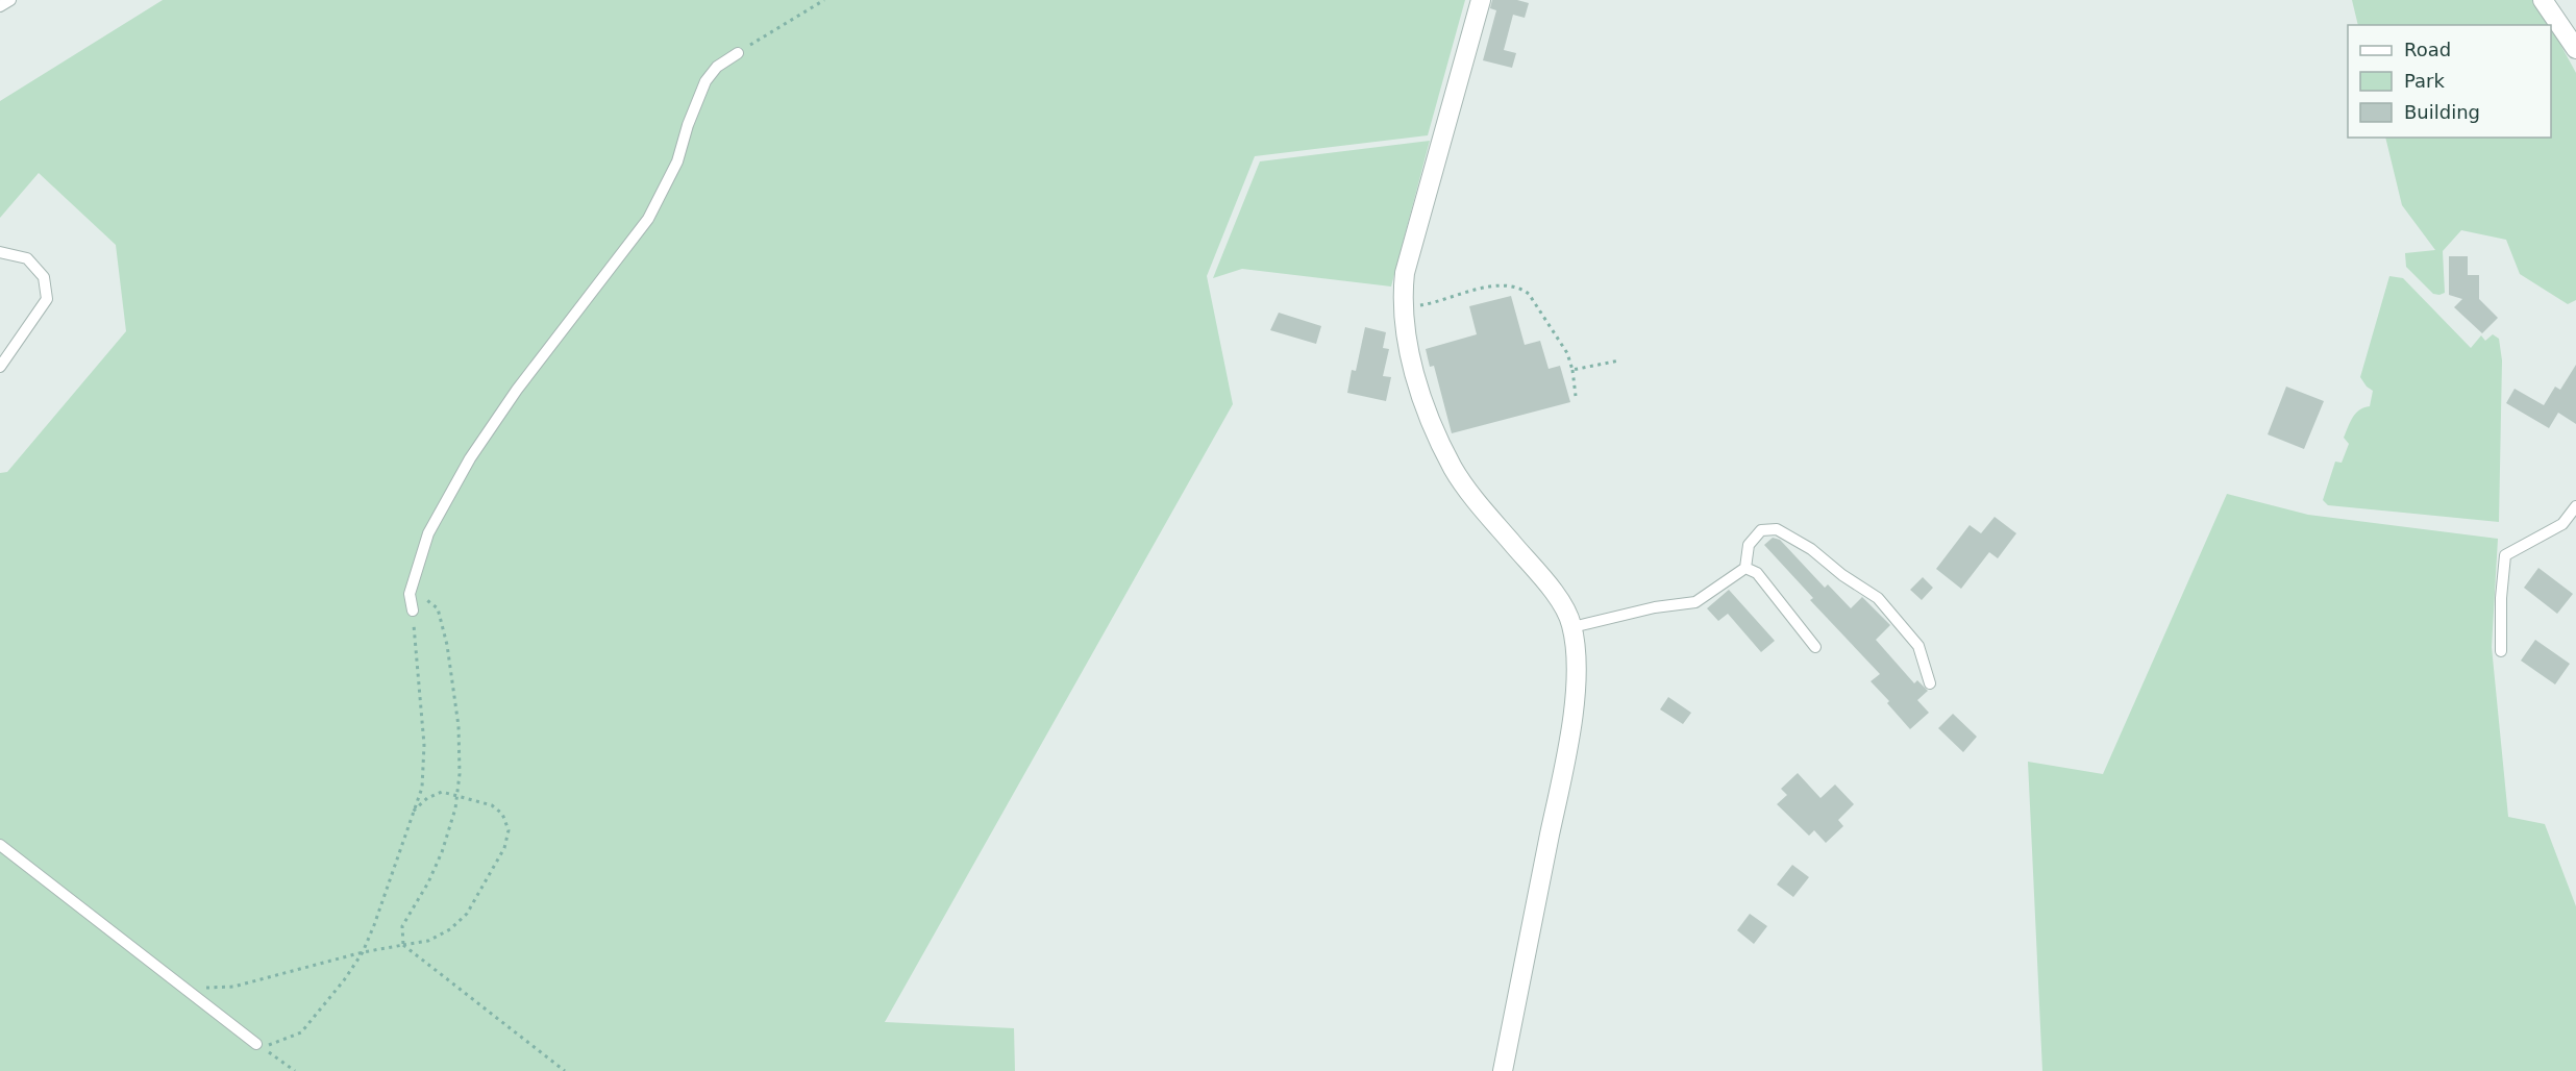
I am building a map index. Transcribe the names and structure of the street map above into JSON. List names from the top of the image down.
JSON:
{
  "legend": ["Road", "Park", "Building"]
}
